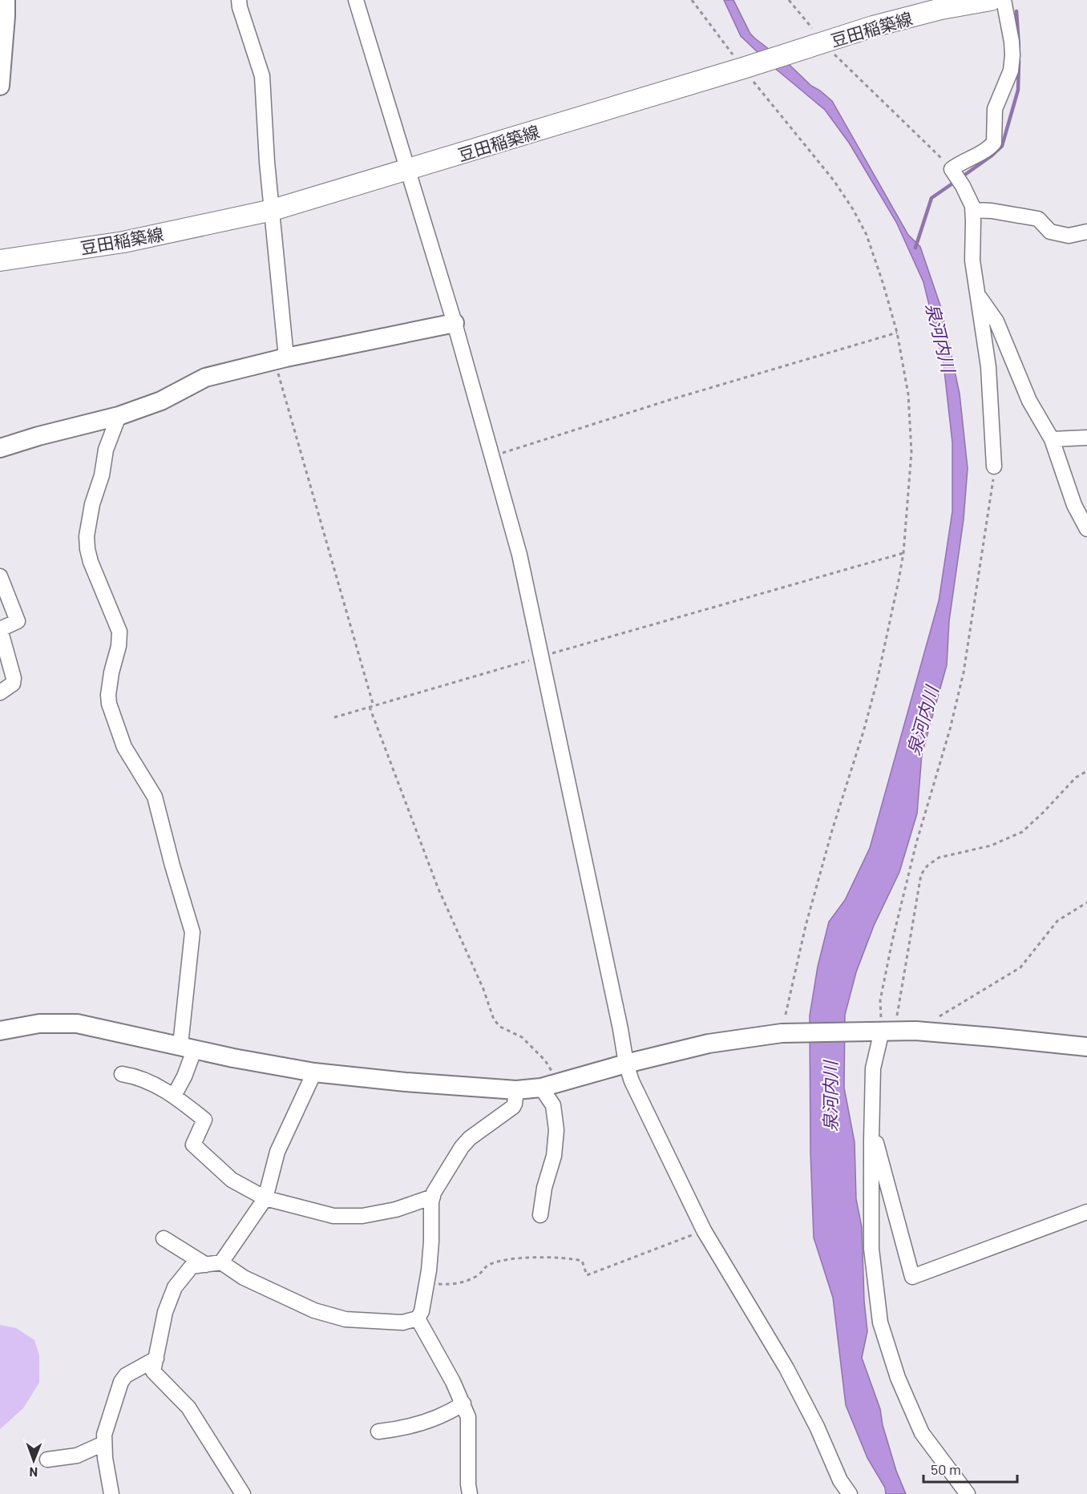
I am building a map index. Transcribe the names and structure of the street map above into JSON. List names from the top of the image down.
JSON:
{
  "streets": {
    "main road": ["豆田稲築線"]
  },
  "water": ["泉河内川"],
  "scale_bar": "50 m",
  "north": "bottom"
}
